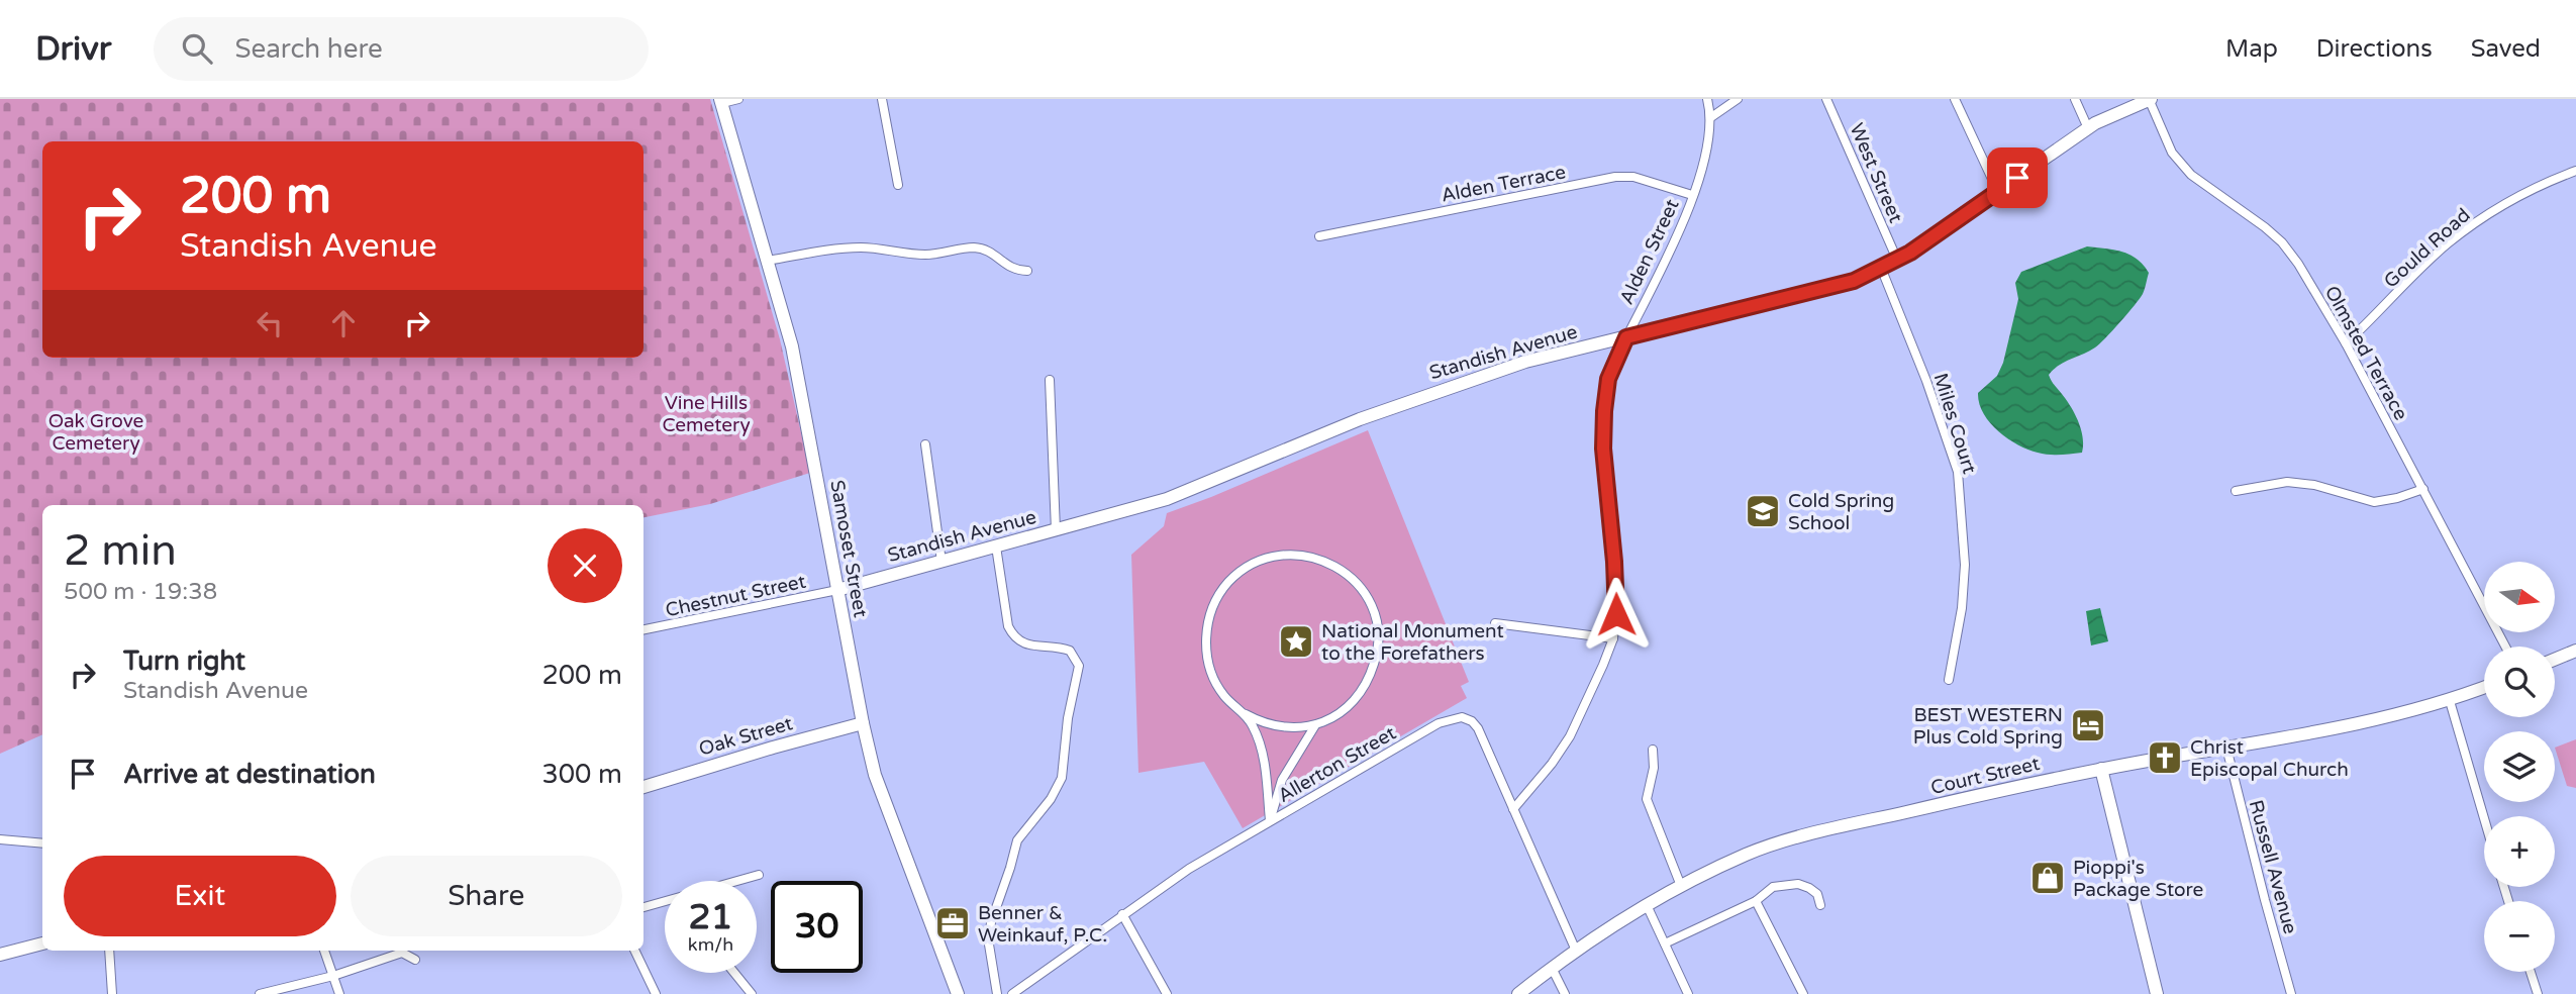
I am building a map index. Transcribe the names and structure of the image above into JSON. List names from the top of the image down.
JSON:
{
  "streets": {
    "main road": [
      "Standish Avenue",
      "Samoset Street",
      "Oak Street",
      "Court Street"
    ],
    "street": [
      "West Street",
      "Alden Terrace",
      "Gould Road",
      "Alden Street",
      "Olmsted Terrace",
      "Miles Court",
      "Chestnut Street",
      "Allerton Street",
      "Russell Avenue"
    ]
  },
  "crossings": [
    ["West Street", "Standish Avenue"],
    ["Alden Terrace", "Alden Street"],
    ["Gould Road", "Olmsted Terrace"],
    ["Alden Street", "Standish Avenue"],
    ["Alden Street", "Allerton Street"],
    ["Standish Avenue", "Olmsted Terrace"],
    ["Standish Avenue", "Miles Court"],
    ["Standish Avenue", "Samoset Street"],
    ["Standish Avenue", "Chestnut Street"],
    ["Samoset Street", "Chestnut Street"],
    ["Samoset Street", "Oak Street"],
    ["Allerton Street", "Court Street"],
    ["Court Street", "Russell Avenue"]
  ],
  "parks": ["Vine Hills Cemetery", "Oak Grove Cemetery"],
  "places": {
    "school or university": ["Cold Spring School"],
    "place": ["National Monument to the Forefathers"],
    "hotel": ["BEST WESTERN Plus Cold Spring"],
    "church": ["Christ Episcopal Church"],
    "shop": ["Pioppi's Package Store"],
    "office": ["Benner & Weinkauf, P.C."]
  },
  "north": "right",
  "page": {
    "header": "Drivr",
    "search": "Search here",
    "nav": ["Map", "Directions", "Saved"],
    "turn": ["200 m", "Standish Avenue"],
    "heading": ["2 min", "500 m · 19:38"],
    "map_buttons": ["+", "−"],
    "list": [
      {
        "name": "Turn right",
        "note": "Standish Avenue",
        "value": "200 m"
      },
      {
        "name": "Arrive at destination",
        "value": "300 m"
      }
    ],
    "buttons": ["Exit", "Share"],
    "speed": "21 km/h",
    "limit": "30"
  }
}
